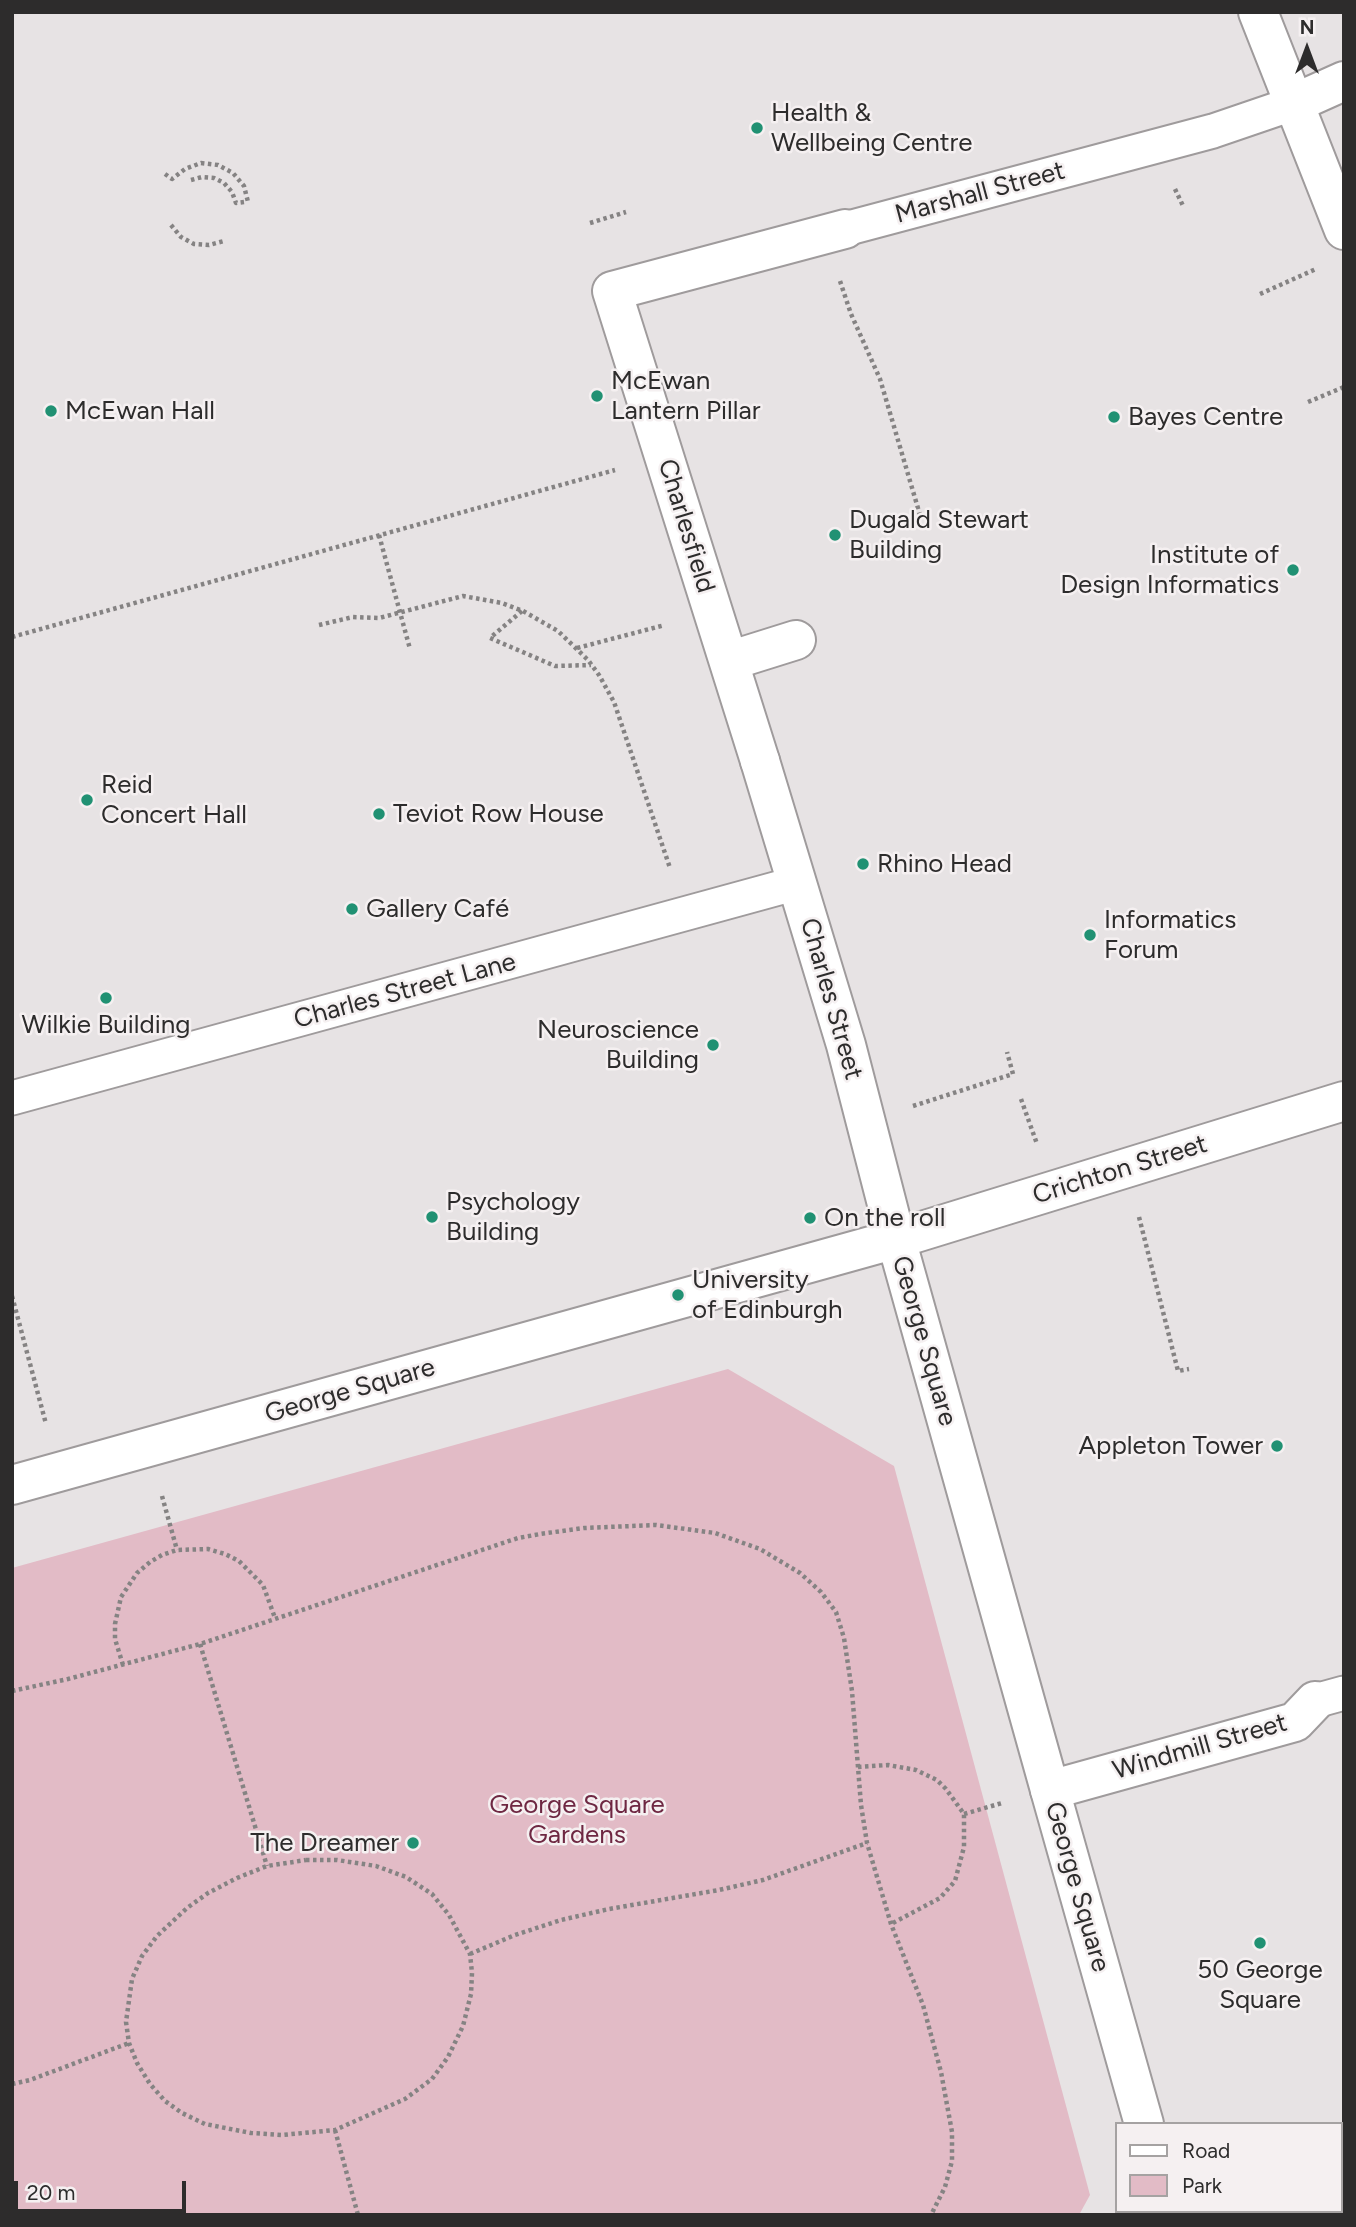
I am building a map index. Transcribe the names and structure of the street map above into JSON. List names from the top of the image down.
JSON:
{
  "streets": {
    "street": [
      "Marshall Street",
      "Charlesfield",
      "Charles Street",
      "Crichton Street",
      "George Square",
      "Windmill Street"
    ],
    "lane": ["Charles Street Lane"]
  },
  "crossings": [
    ["Marshall Street", "Charlesfield"],
    ["Charlesfield", "Charles Street"],
    ["Charles Street Lane", "Charles Street"],
    ["Charles Street", "Crichton Street"],
    ["Charles Street", "George Square"],
    ["Crichton Street", "George Square"],
    ["George Square", "Windmill Street"]
  ],
  "parks": ["George Square Gardens"],
  "places": [
    "Health & Wellbeing Centre",
    "McEwan Lantern Pillar",
    "McEwan Hall",
    "Bayes Centre",
    "Dugald Stewart Building",
    "Institute of Design Informatics",
    "Reid Concert Hall",
    "Teviot Row House",
    "Rhino Head",
    "Gallery Café",
    "Informatics Forum",
    "Wilkie Building",
    "Neuroscience Building",
    "Psychology Building",
    "On the roll",
    "University of Edinburgh",
    "Appleton Tower",
    "The Dreamer",
    "50 George Square"
  ],
  "legend": ["Road", "Park"],
  "scale_bar": "20 m",
  "north": "top"
}
